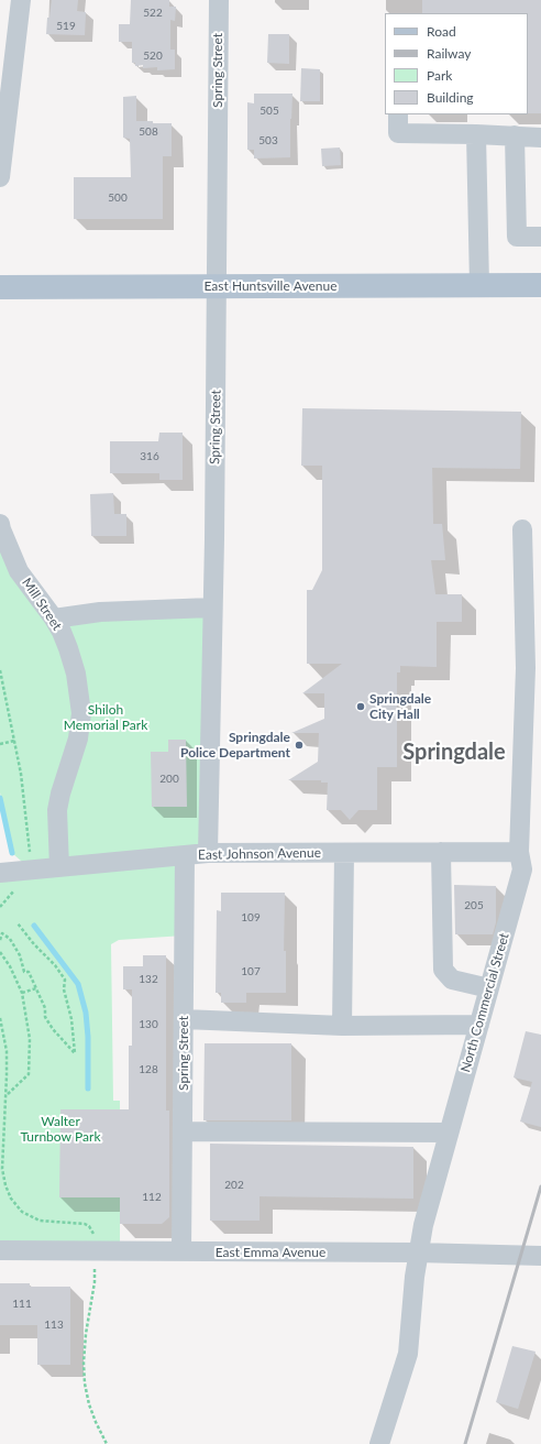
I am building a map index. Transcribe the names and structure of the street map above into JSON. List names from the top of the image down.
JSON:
{
  "streets": {
    "main road": ["East Huntsville Avenue"],
    "street": [
      "Spring Street",
      "Mill Street",
      "East Johnson Avenue",
      "North Commercial Street",
      "East Emma Avenue"
    ]
  },
  "crossings": [
    ["Spring Street", "East Huntsville Avenue"],
    ["Spring Street", "East Johnson Avenue"],
    ["Spring Street", "East Emma Avenue"],
    ["Mill Street", "East Johnson Avenue"],
    ["East Johnson Avenue", "North Commercial Street"],
    ["North Commercial Street", "East Emma Avenue"]
  ],
  "districts": ["Springdale"],
  "parks": ["Shiloh Memorial Park", "Walter Turnbow Park"],
  "places": ["Springdale City Hall", "Springdale Police Department"],
  "house_numbers": [
    "522",
    "519",
    "520",
    "505",
    "508",
    "503",
    "500",
    "316",
    "200",
    "205",
    "109",
    "107",
    "132",
    "130",
    "128",
    "202",
    "112",
    "111",
    "113"
  ],
  "legend": [
    "Road",
    "Railway",
    "Park",
    "Building"
  ]
}
